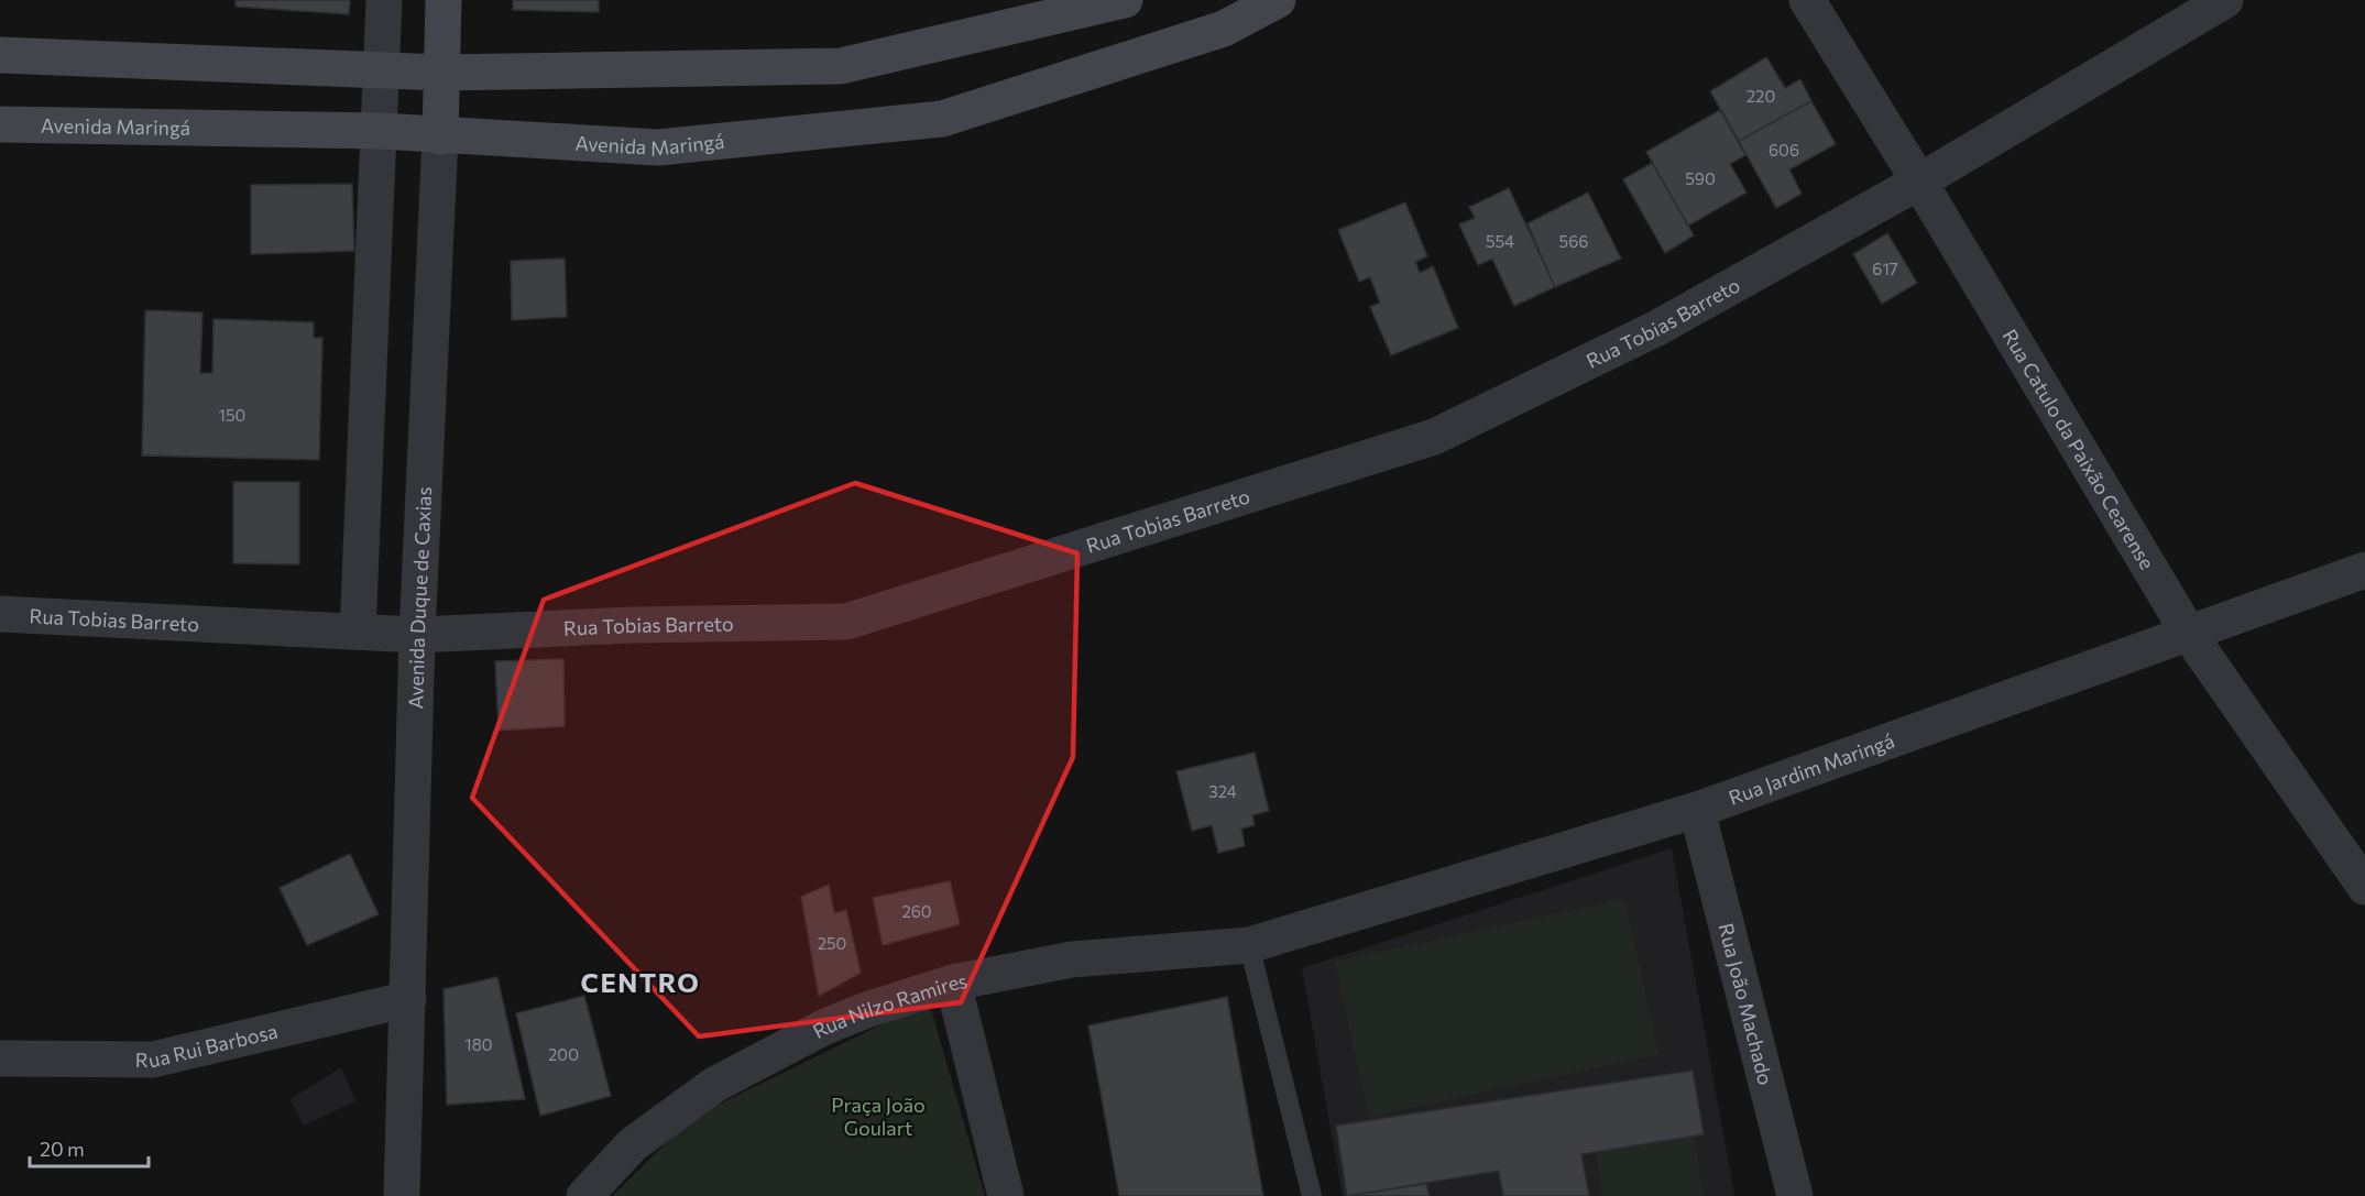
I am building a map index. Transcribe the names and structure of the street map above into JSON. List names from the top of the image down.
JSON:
{
  "streets": {
    "main road": ["Avenida Maringá", "Avenida Duque de Caxias"],
    "street": [
      "Rua Tobias Barreto",
      "Rua Catulo da Paixão Cearense",
      "Rua Jardim Maringá",
      "Rua João Machado",
      "Rua Nilzo Ramires",
      "Rua Rui Barbosa"
    ]
  },
  "crossings": [
    ["Avenida Maringá", "Avenida Duque de Caxias"],
    ["Rua Tobias Barreto", "Rua Catulo da Paixão Cearense"],
    ["Rua Tobias Barreto", "Avenida Duque de Caxias"],
    ["Rua Catulo da Paixão Cearense", "Rua Jardim Maringá"],
    ["Avenida Duque de Caxias", "Rua Rui Barbosa"],
    ["Rua Jardim Maringá", "Rua João Machado"],
    ["Rua Jardim Maringá", "Rua Nilzo Ramires"]
  ],
  "districts": ["CENTRO"],
  "parks": ["Praça João Goulart"],
  "house_numbers": [
    "220",
    "606",
    "590",
    "554",
    "566",
    "617",
    "150",
    "324",
    "260",
    "250",
    "180",
    "200"
  ],
  "scale_bar": "20 m"
}
